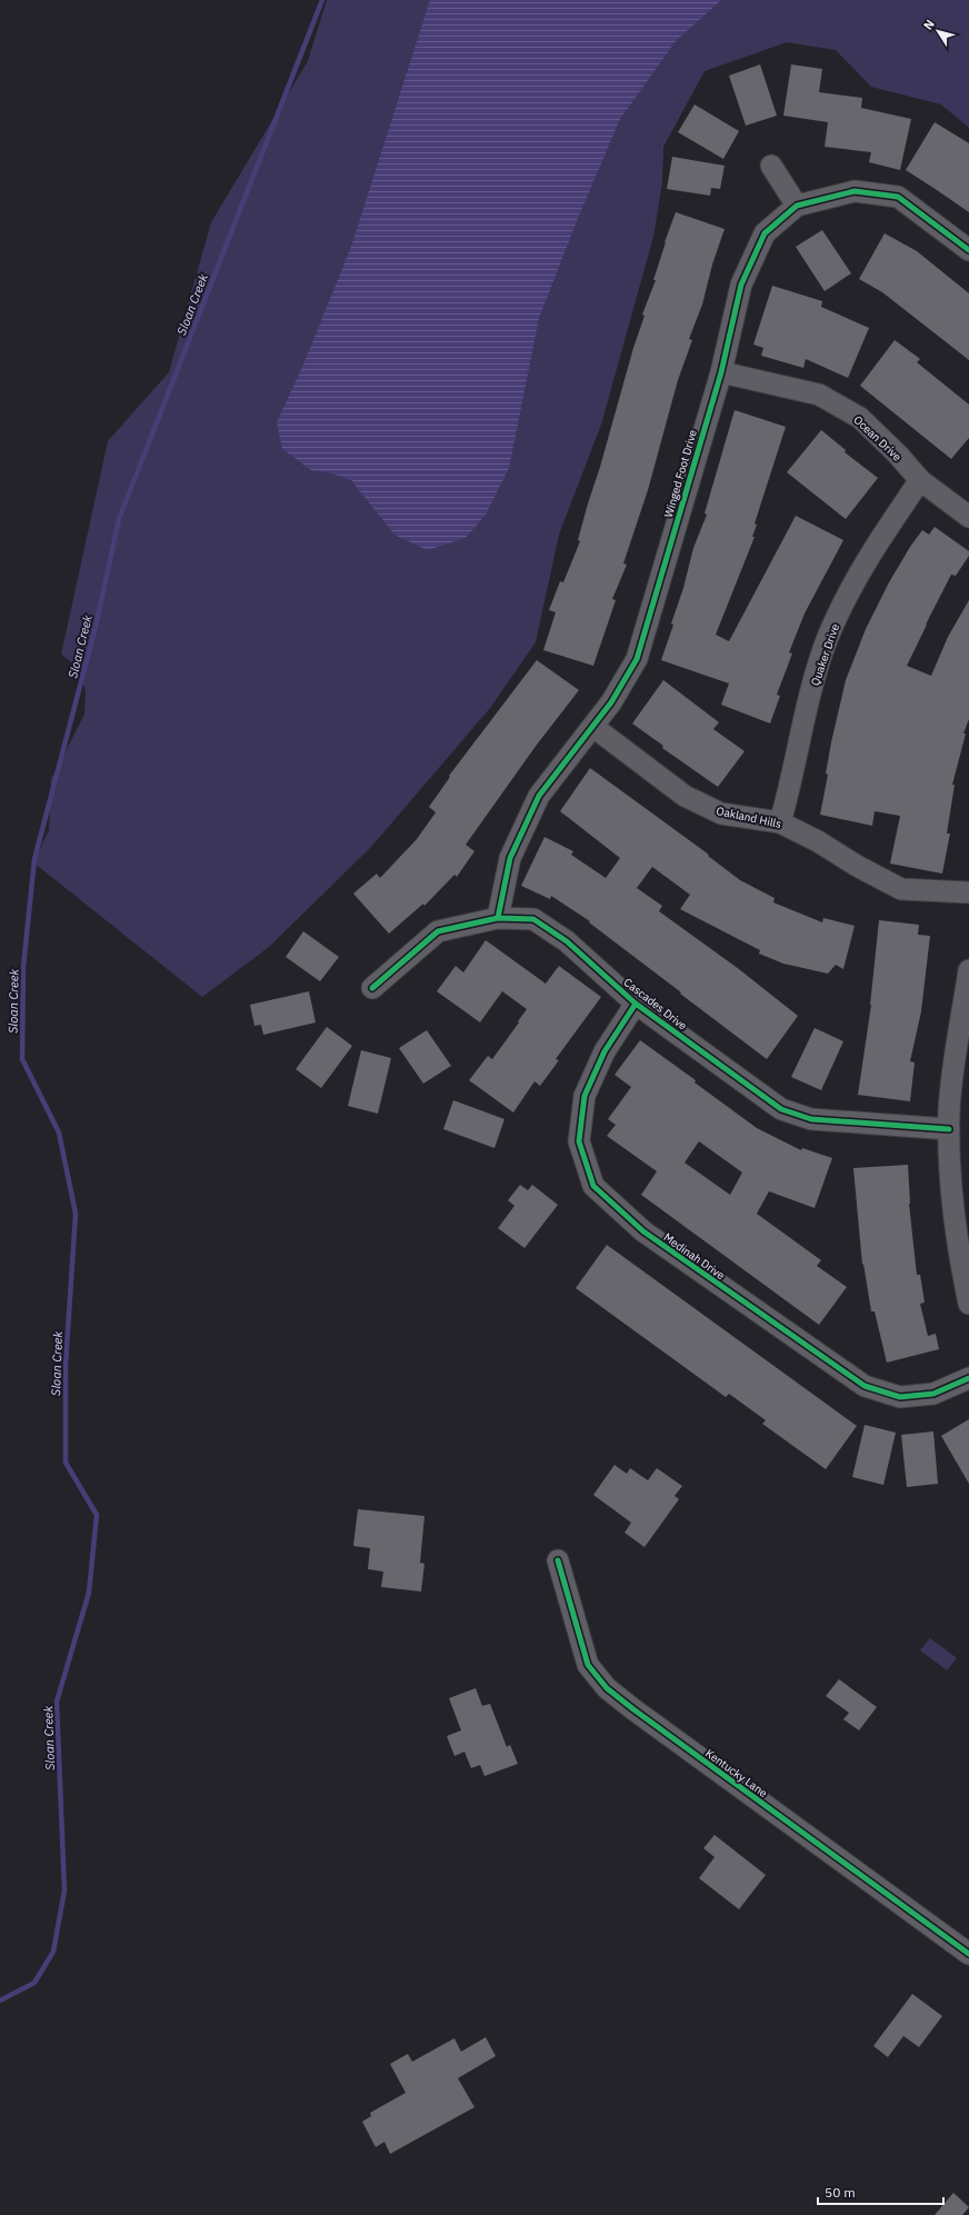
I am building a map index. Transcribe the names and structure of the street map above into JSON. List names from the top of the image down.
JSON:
{
  "streets": {
    "street": [
      "Ocean Drive",
      "Winged Foot Drive",
      "Quaker Drive",
      "Oakland Hills",
      "Cascades Drive",
      "Medinah Drive",
      "Kentucky Lane"
    ]
  },
  "crossings": [
    ["Ocean Drive", "Winged Foot Drive"],
    ["Ocean Drive", "Quaker Drive"],
    ["Winged Foot Drive", "Oakland Hills"],
    ["Winged Foot Drive", "Cascades Drive"],
    ["Quaker Drive", "Oakland Hills"],
    ["Cascades Drive", "Medinah Drive"]
  ],
  "water": ["Sloan Creek"],
  "scale_bar": "50 m",
  "north": "top left"
}
